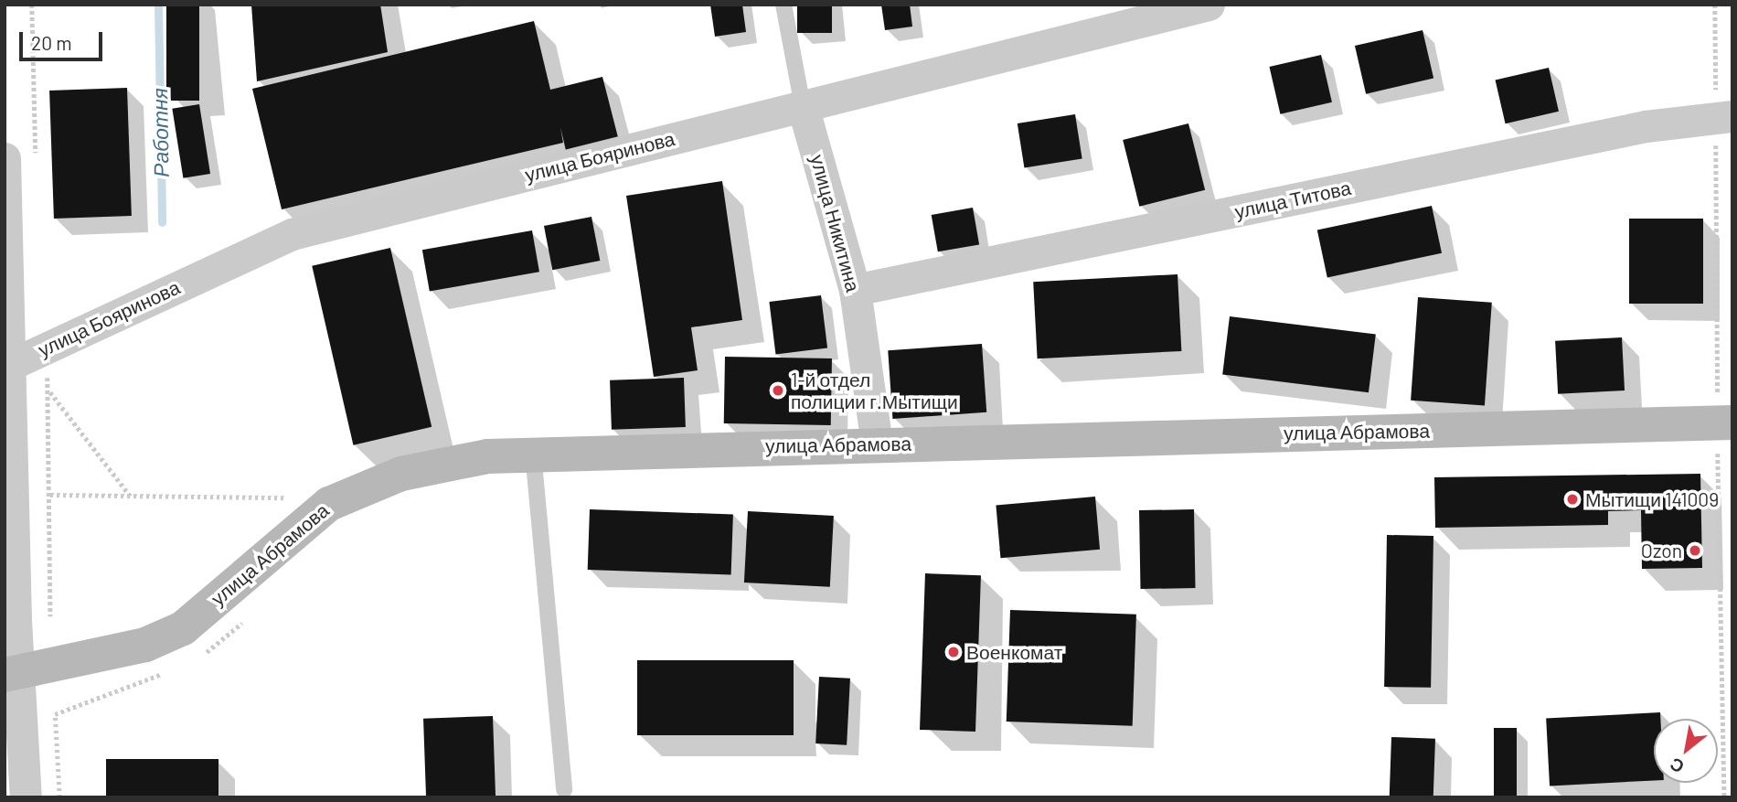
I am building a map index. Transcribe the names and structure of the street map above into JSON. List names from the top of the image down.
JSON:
{
  "streets": {
    "street": [
      "улица Бояринова",
      "улица Титова",
      "улица Никитина",
      "улица Абрамова"
    ]
  },
  "crossings": [
    ["улица Бояринова", "улица Никитина"],
    ["улица Титова", "улица Никитина"],
    ["улица Никитина", "улица Абрамова"]
  ],
  "water": ["Работня"],
  "places": [
    "1-й отдел полиции г.Мытищи",
    "Мытищи 141009",
    "Ozon",
    "Военкомат"
  ],
  "scale_bar": "20 m",
  "north": "bottom left"
}
